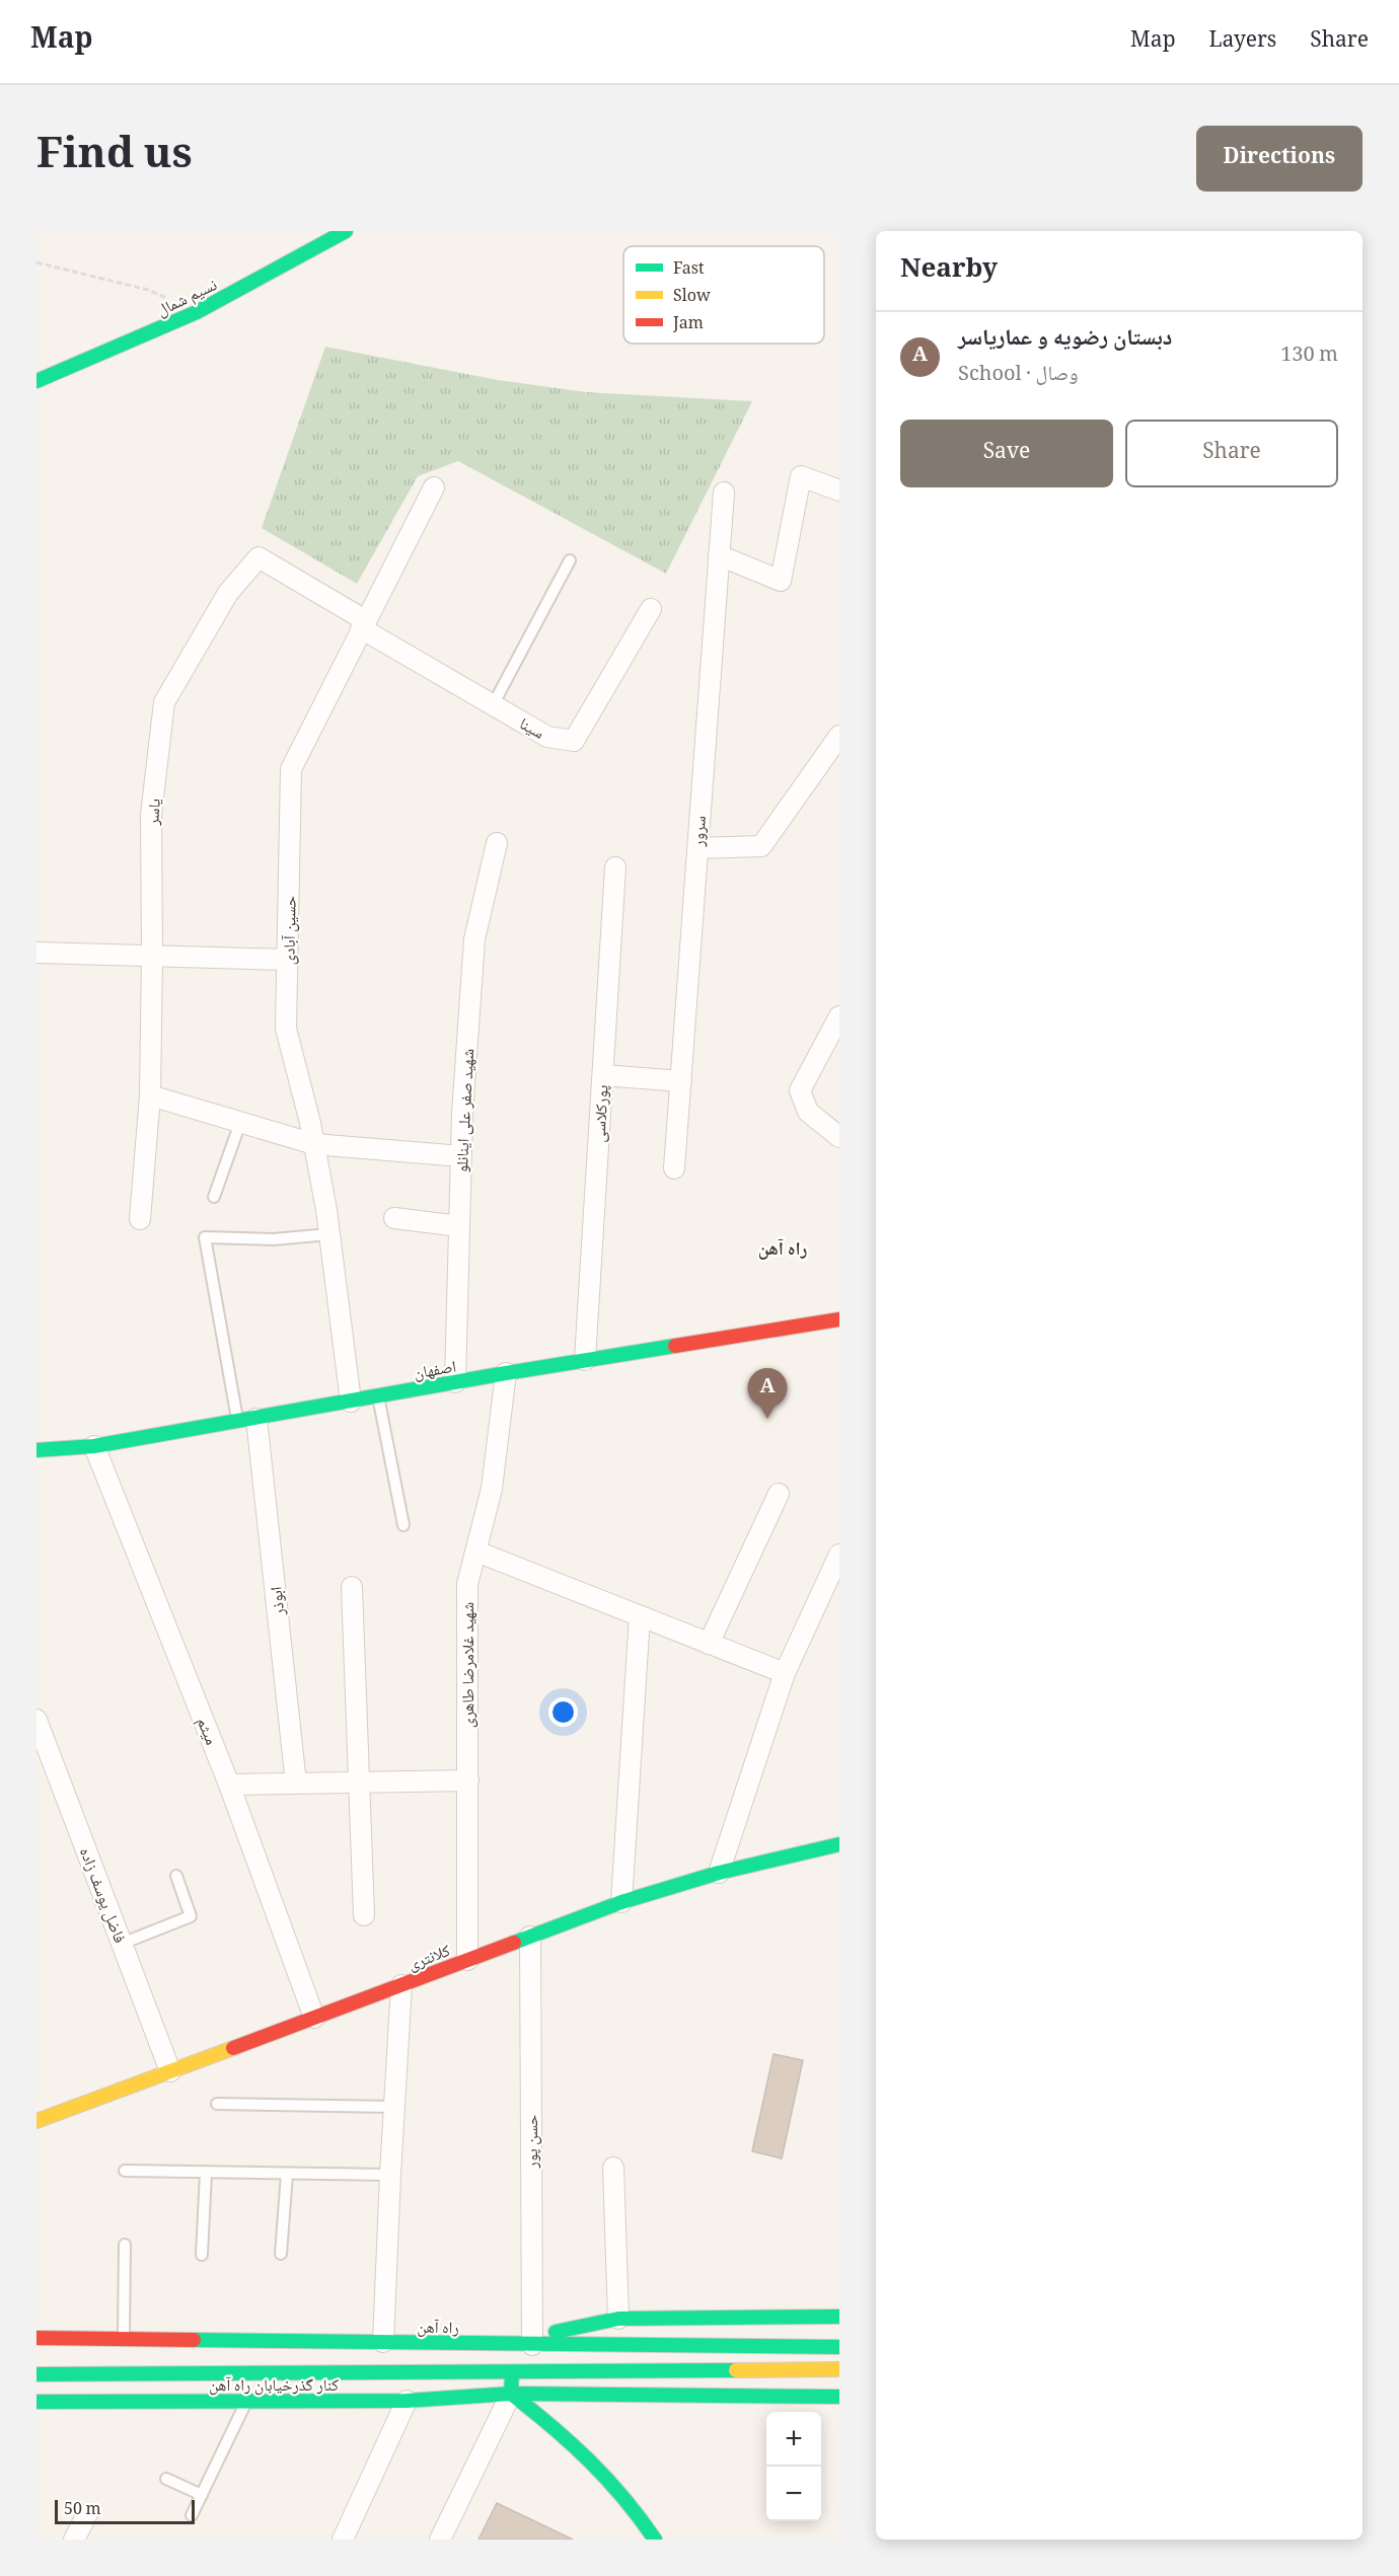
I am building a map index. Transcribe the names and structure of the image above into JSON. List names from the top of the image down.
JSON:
{
  "streets": {
    "main road": [
      "نسیم شمال",
      "اصفهان",
      "کلانتری",
      "راه آهن",
      "کنار گذرخیابان راه آهن"
    ],
    "street": [
      "سینا",
      "یاسر",
      "سرور",
      "حسین آبادی",
      "شهید صفر علی اینانلو",
      "پورکلاسی",
      "ابوذر",
      "شهید غلامرضا طاهری",
      "میثم",
      "فاضل یوسف زاده",
      "حسن پور"
    ]
  },
  "crossings": [
    ["سینا", "یاسر"],
    ["سینا", "حسین آبادی"],
    ["یاسر", "حسین آبادی"],
    ["حسین آبادی", "اصفهان"],
    ["شهید صفر علی اینانلو", "اصفهان"],
    ["پورکلاسی", "اصفهان"],
    ["اصفهان", "ابوذر"],
    ["اصفهان", "شهید غلامرضا طاهری"],
    ["اصفهان", "میثم"],
    ["شهید غلامرضا طاهری", "کلانتری"],
    ["میثم", "کلانتری"],
    ["فاضل یوسف زاده", "کلانتری"],
    ["کلانتری", "حسن پور"],
    ["حسن پور", "راه آهن"]
  ],
  "districts": ["راه آهن"],
  "legend": ["Fast", "Slow", "Jam"],
  "scale_bar": "50 m",
  "page": {
    "header": "Map",
    "nav": ["Map", "Layers", "Share"],
    "title": "Find us",
    "buttons": [
      "Directions",
      ["Save", "Share"]
    ],
    "heading": "Nearby",
    "list": [
      {
        "mark": "A",
        "name": "دبستان رضویه و عماریاسر",
        "note": "School · وصال",
        "value": "130 m"
      }
    ],
    "pins": "A",
    "map_buttons": ["+", "−"],
    "scale": "50 m"
  }
}
